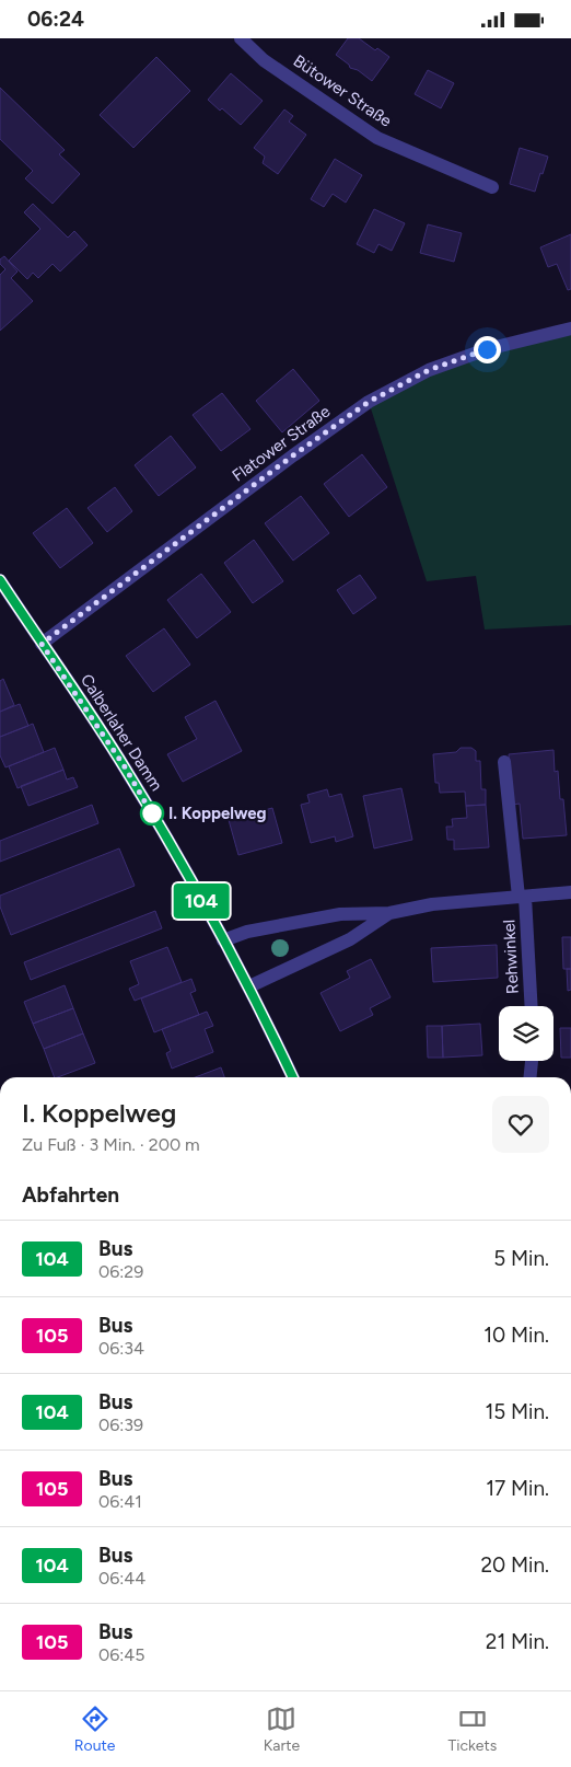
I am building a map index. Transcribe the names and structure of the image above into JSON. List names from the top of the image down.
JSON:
{
  "streets": {
    "street": [
      "Bütower Straße",
      "Flatower Straße",
      "Calberlaher Damm",
      "Rehwinkel"
    ]
  },
  "crossings": [
    ["Flatower Straße", "Calberlaher Damm"]
  ],
  "places": ["I. Koppelweg"],
  "lines": ["bus line 104"],
  "page": {
    "status": "06:24",
    "on_map": "104",
    "heading": [
      ["I. Koppelweg", "Zu Fuß · 3 Min. · 200 m"],
      "Abfahrten"
    ],
    "list": [
      {
        "mark": "104",
        "name": "Bus",
        "note": "06:29",
        "value": "5 Min."
      },
      {
        "mark": "105",
        "name": "Bus",
        "note": "06:34",
        "value": "10 Min."
      },
      {
        "mark": "104",
        "name": "Bus",
        "note": "06:39",
        "value": "15 Min."
      },
      {
        "mark": "105",
        "name": "Bus",
        "note": "06:41",
        "value": "17 Min."
      },
      {
        "mark": "104",
        "name": "Bus",
        "note": "06:44",
        "value": "20 Min."
      },
      {
        "mark": "105",
        "name": "Bus",
        "note": "06:45",
        "value": "21 Min."
      }
    ],
    "tabs": ["Route", "Karte", "Tickets"]
  }
}
